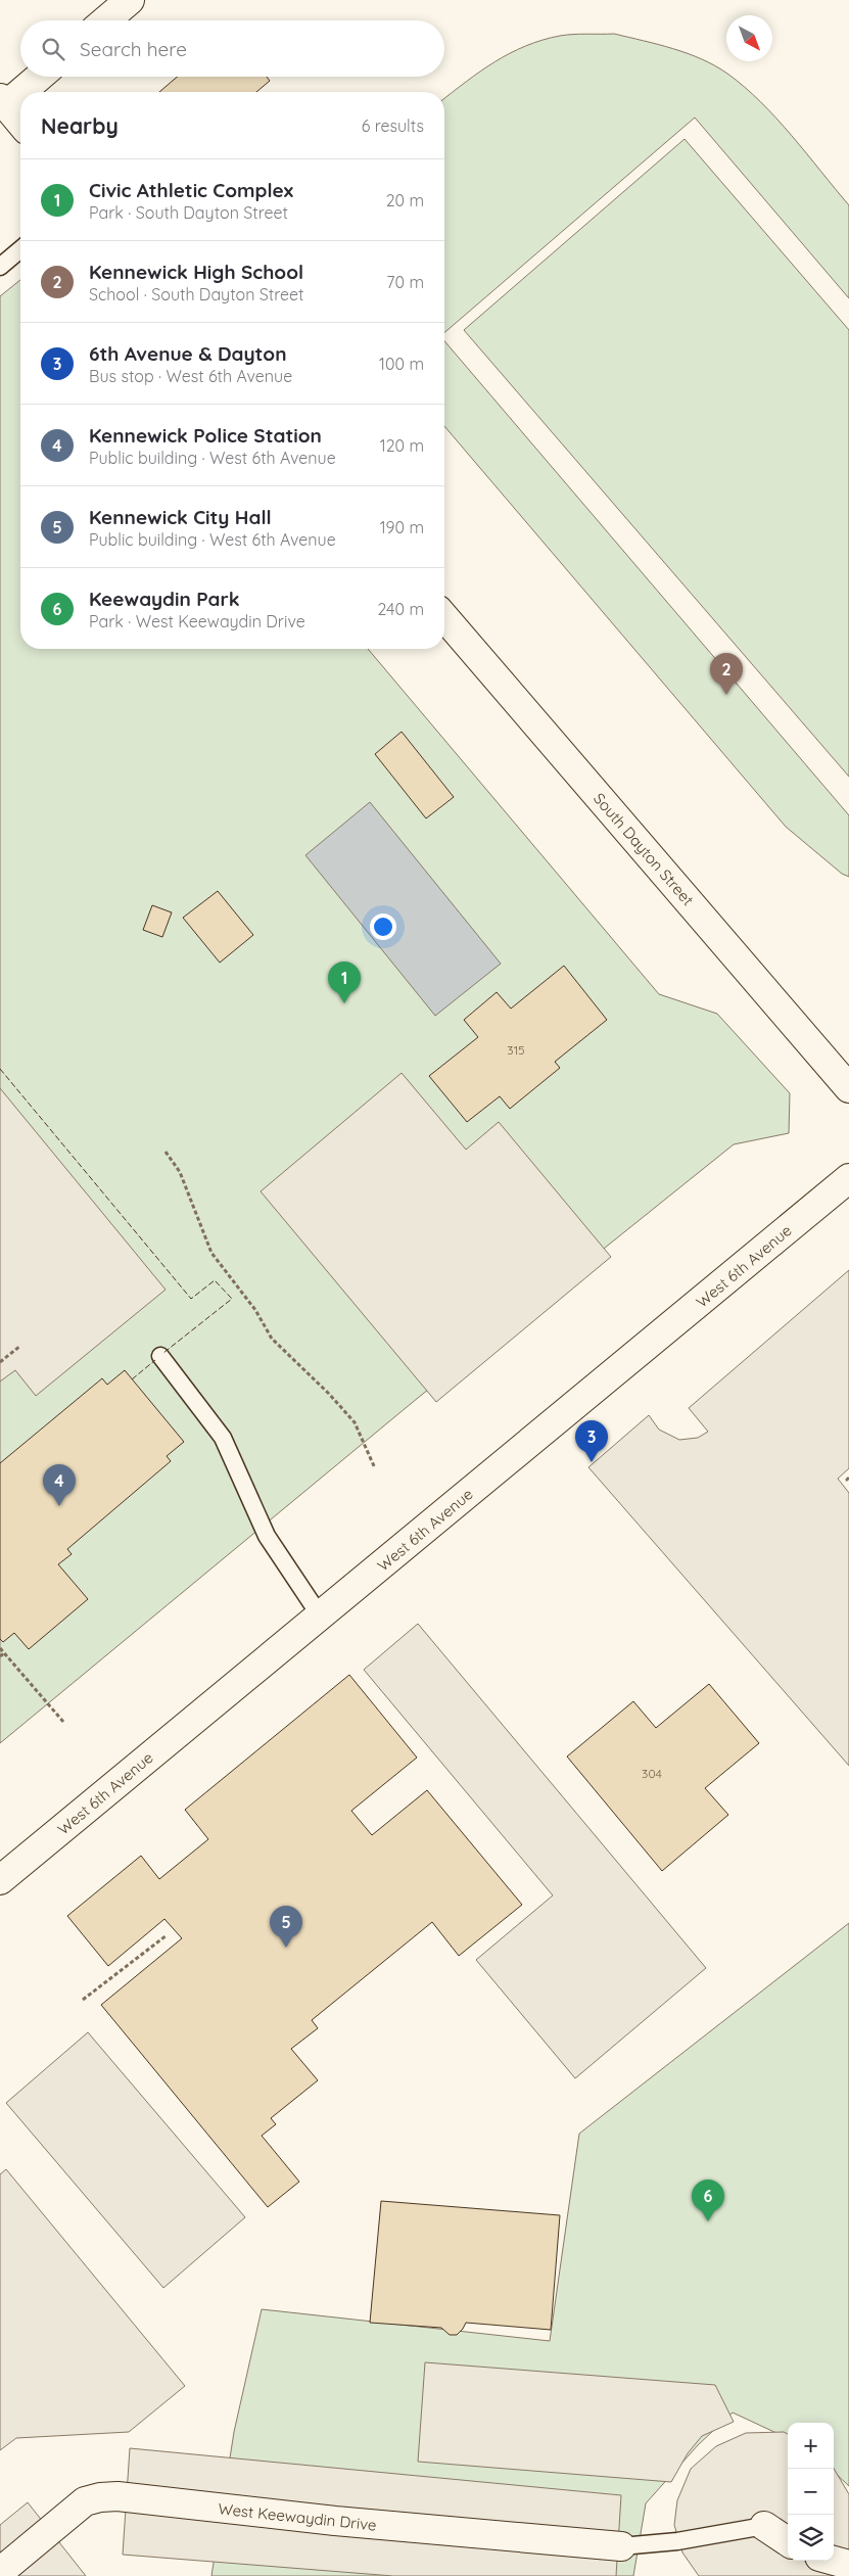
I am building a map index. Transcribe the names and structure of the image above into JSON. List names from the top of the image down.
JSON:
{
  "streets": {
    "street": ["South Dayton Street", "West 6th Avenue", "West Keewaydin Drive"]
  },
  "house_numbers": ["315", "304"],
  "north": "bottom right",
  "page": {
    "search": "Search here",
    "heading": ["Nearby", "6 results"],
    "list": [
      {
        "mark": "1",
        "name": "Civic Athletic Complex",
        "note": "Park · South Dayton Street",
        "value": "20 m"
      },
      {
        "mark": "2",
        "name": "Kennewick High School",
        "note": "School · South Dayton Street",
        "value": "70 m"
      },
      {
        "mark": "3",
        "name": "6th Avenue & Dayton",
        "note": "Bus stop · West 6th Avenue",
        "value": "100 m"
      },
      {
        "mark": "4",
        "name": "Kennewick Police Station",
        "note": "Public building · West 6th Avenue",
        "value": "120 m"
      },
      {
        "mark": "5",
        "name": "Kennewick City Hall",
        "note": "Public building · West 6th Avenue",
        "value": "190 m"
      },
      {
        "mark": "6",
        "name": "Keewaydin Park",
        "note": "Park · West Keewaydin Drive",
        "value": "240 m"
      }
    ],
    "pins": [
      "2",
      "1",
      "3",
      "4",
      "5",
      "6"
    ],
    "map_buttons": ["+", "−"]
  }
}
